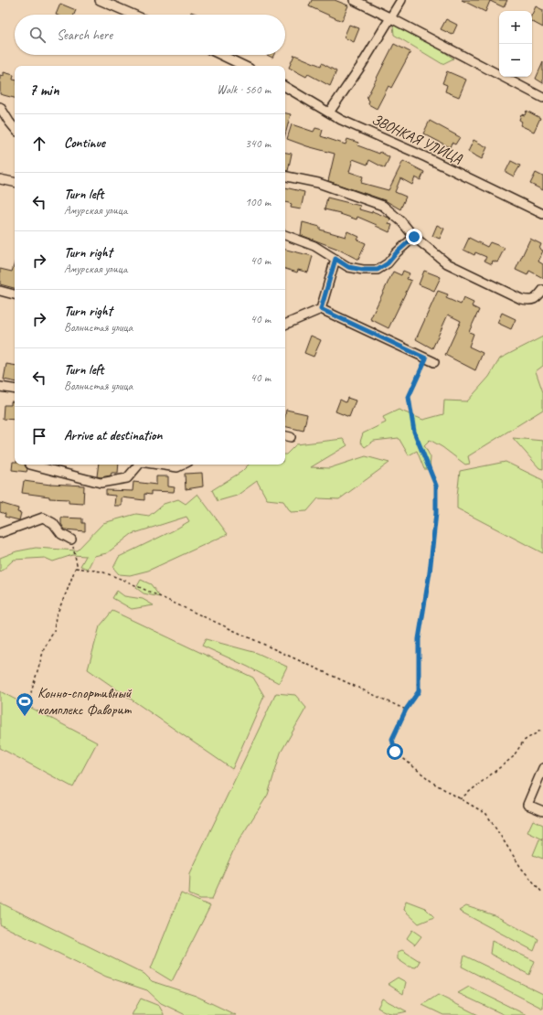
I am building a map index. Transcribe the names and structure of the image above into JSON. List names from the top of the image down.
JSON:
{
  "streets": {
    "street": ["ЗВОНКАЯ УЛИЦА"]
  },
  "places": {
    "sports": ["Конно-спортивный комплекс Фаворит"]
  },
  "page": {
    "map_buttons": ["+", "−"],
    "search": "Search here",
    "heading": ["7 min", "Walk · 560 m"],
    "list": [
      ["Continue", "340 m"],
      ["Turn left", "Амурская улица", "100 m"],
      ["Turn right", "Амурская улица", "40 m"],
      ["Turn right", "Волнистая улица", "40 m"],
      ["Turn left", "Волнистая улица", "40 m"],
      "Arrive at destination"
    ]
  }
}
